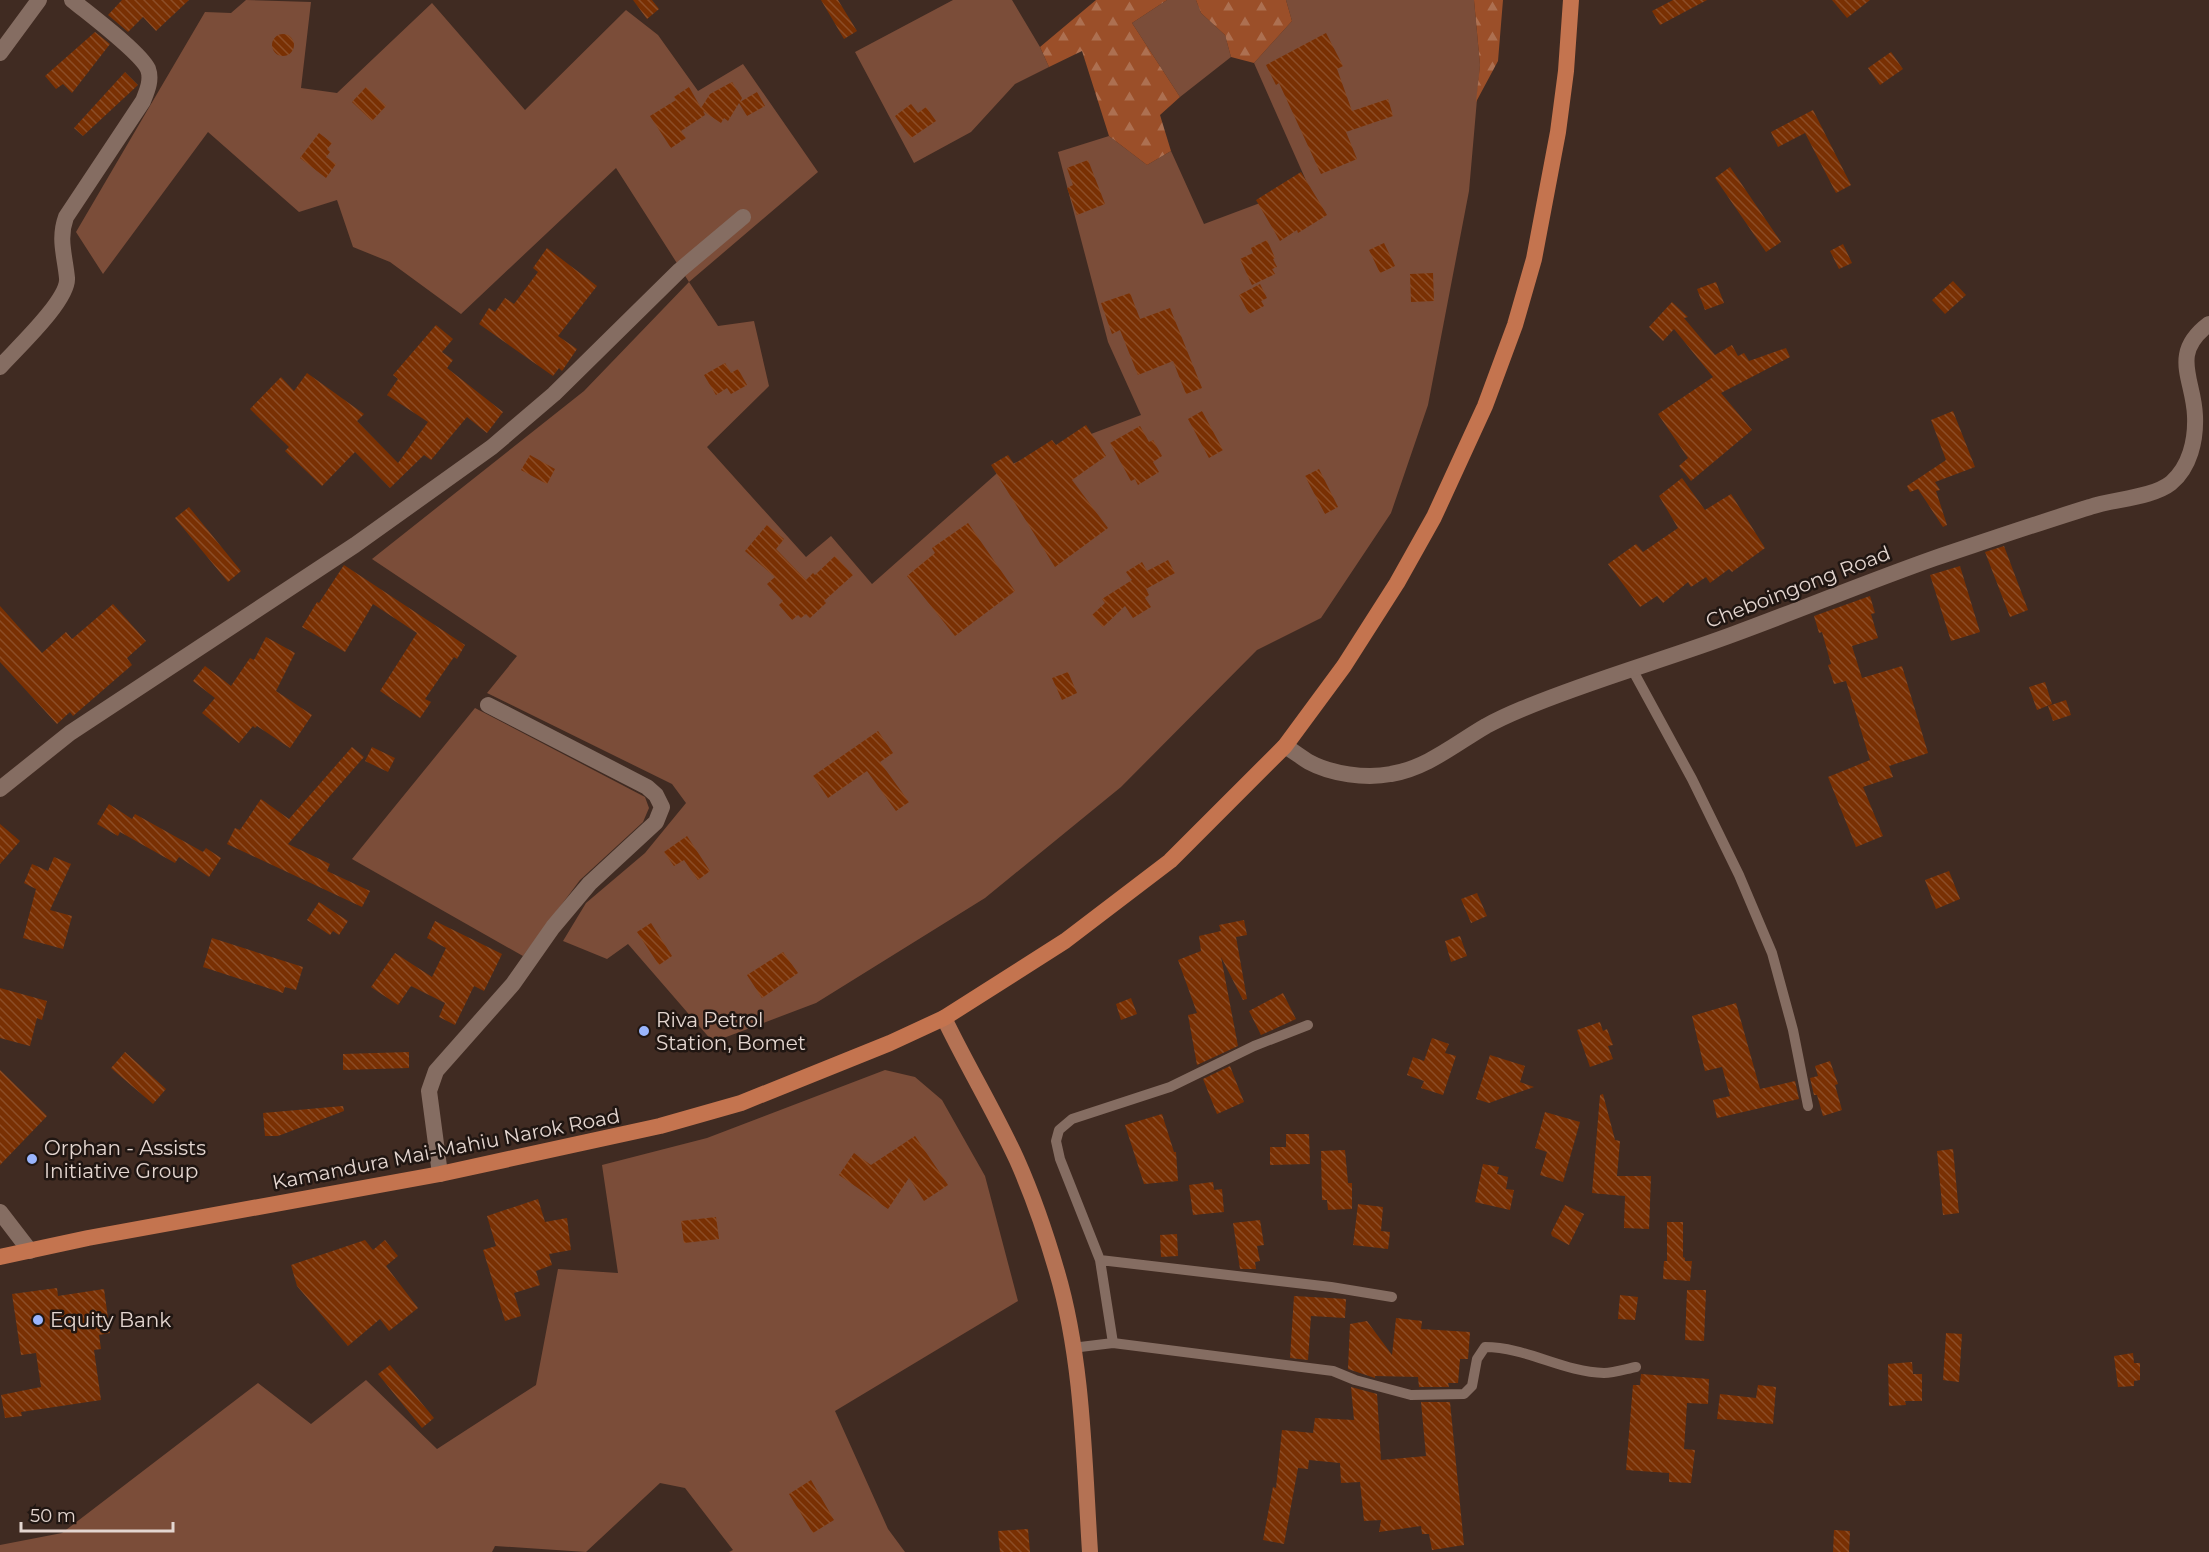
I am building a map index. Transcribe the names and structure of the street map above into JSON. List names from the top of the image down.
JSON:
{
  "streets": {
    "highway": ["Kamandura Mai-Mahiu Narok Road"],
    "street": ["Cheboingong Road"]
  },
  "crossings": [
    ["Cheboingong Road", "Kamandura Mai-Mahiu Narok Road"]
  ],
  "places": ["Riva Petrol Station, Bomet", "Orphan - Assists Initiative Group", "Equity Bank"],
  "scale_bar": "50 m"
}
